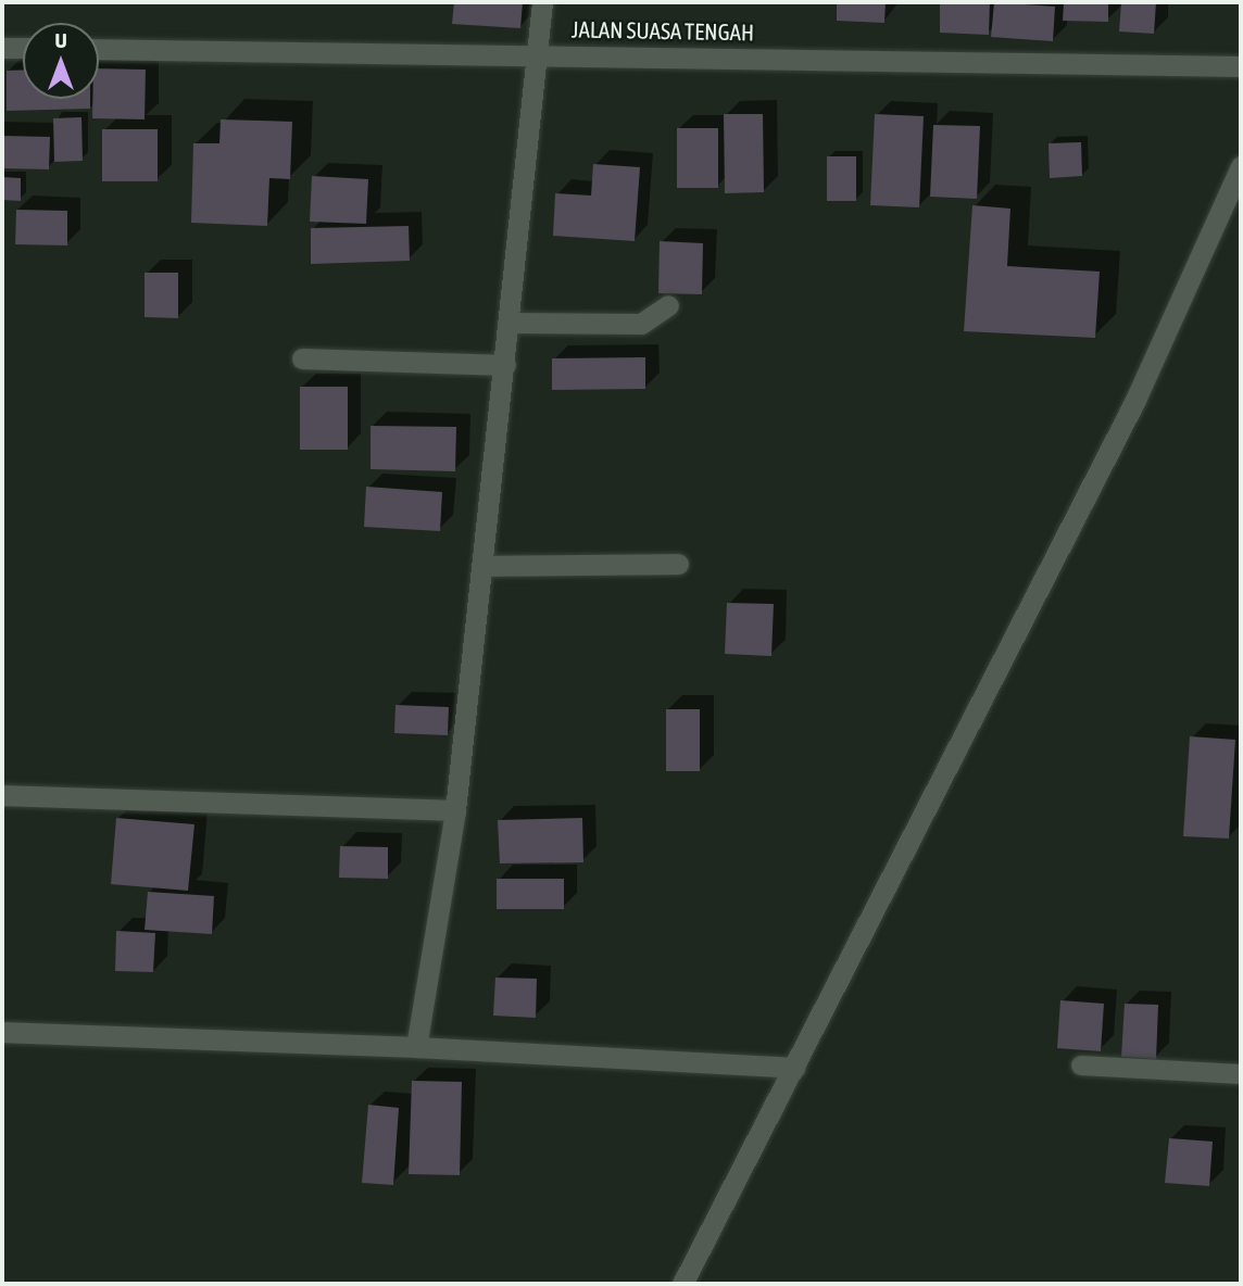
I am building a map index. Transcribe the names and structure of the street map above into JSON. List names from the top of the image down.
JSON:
{
  "streets": {
    "street": ["JALAN SUASA TENGAH"]
  },
  "north": "top"
}
